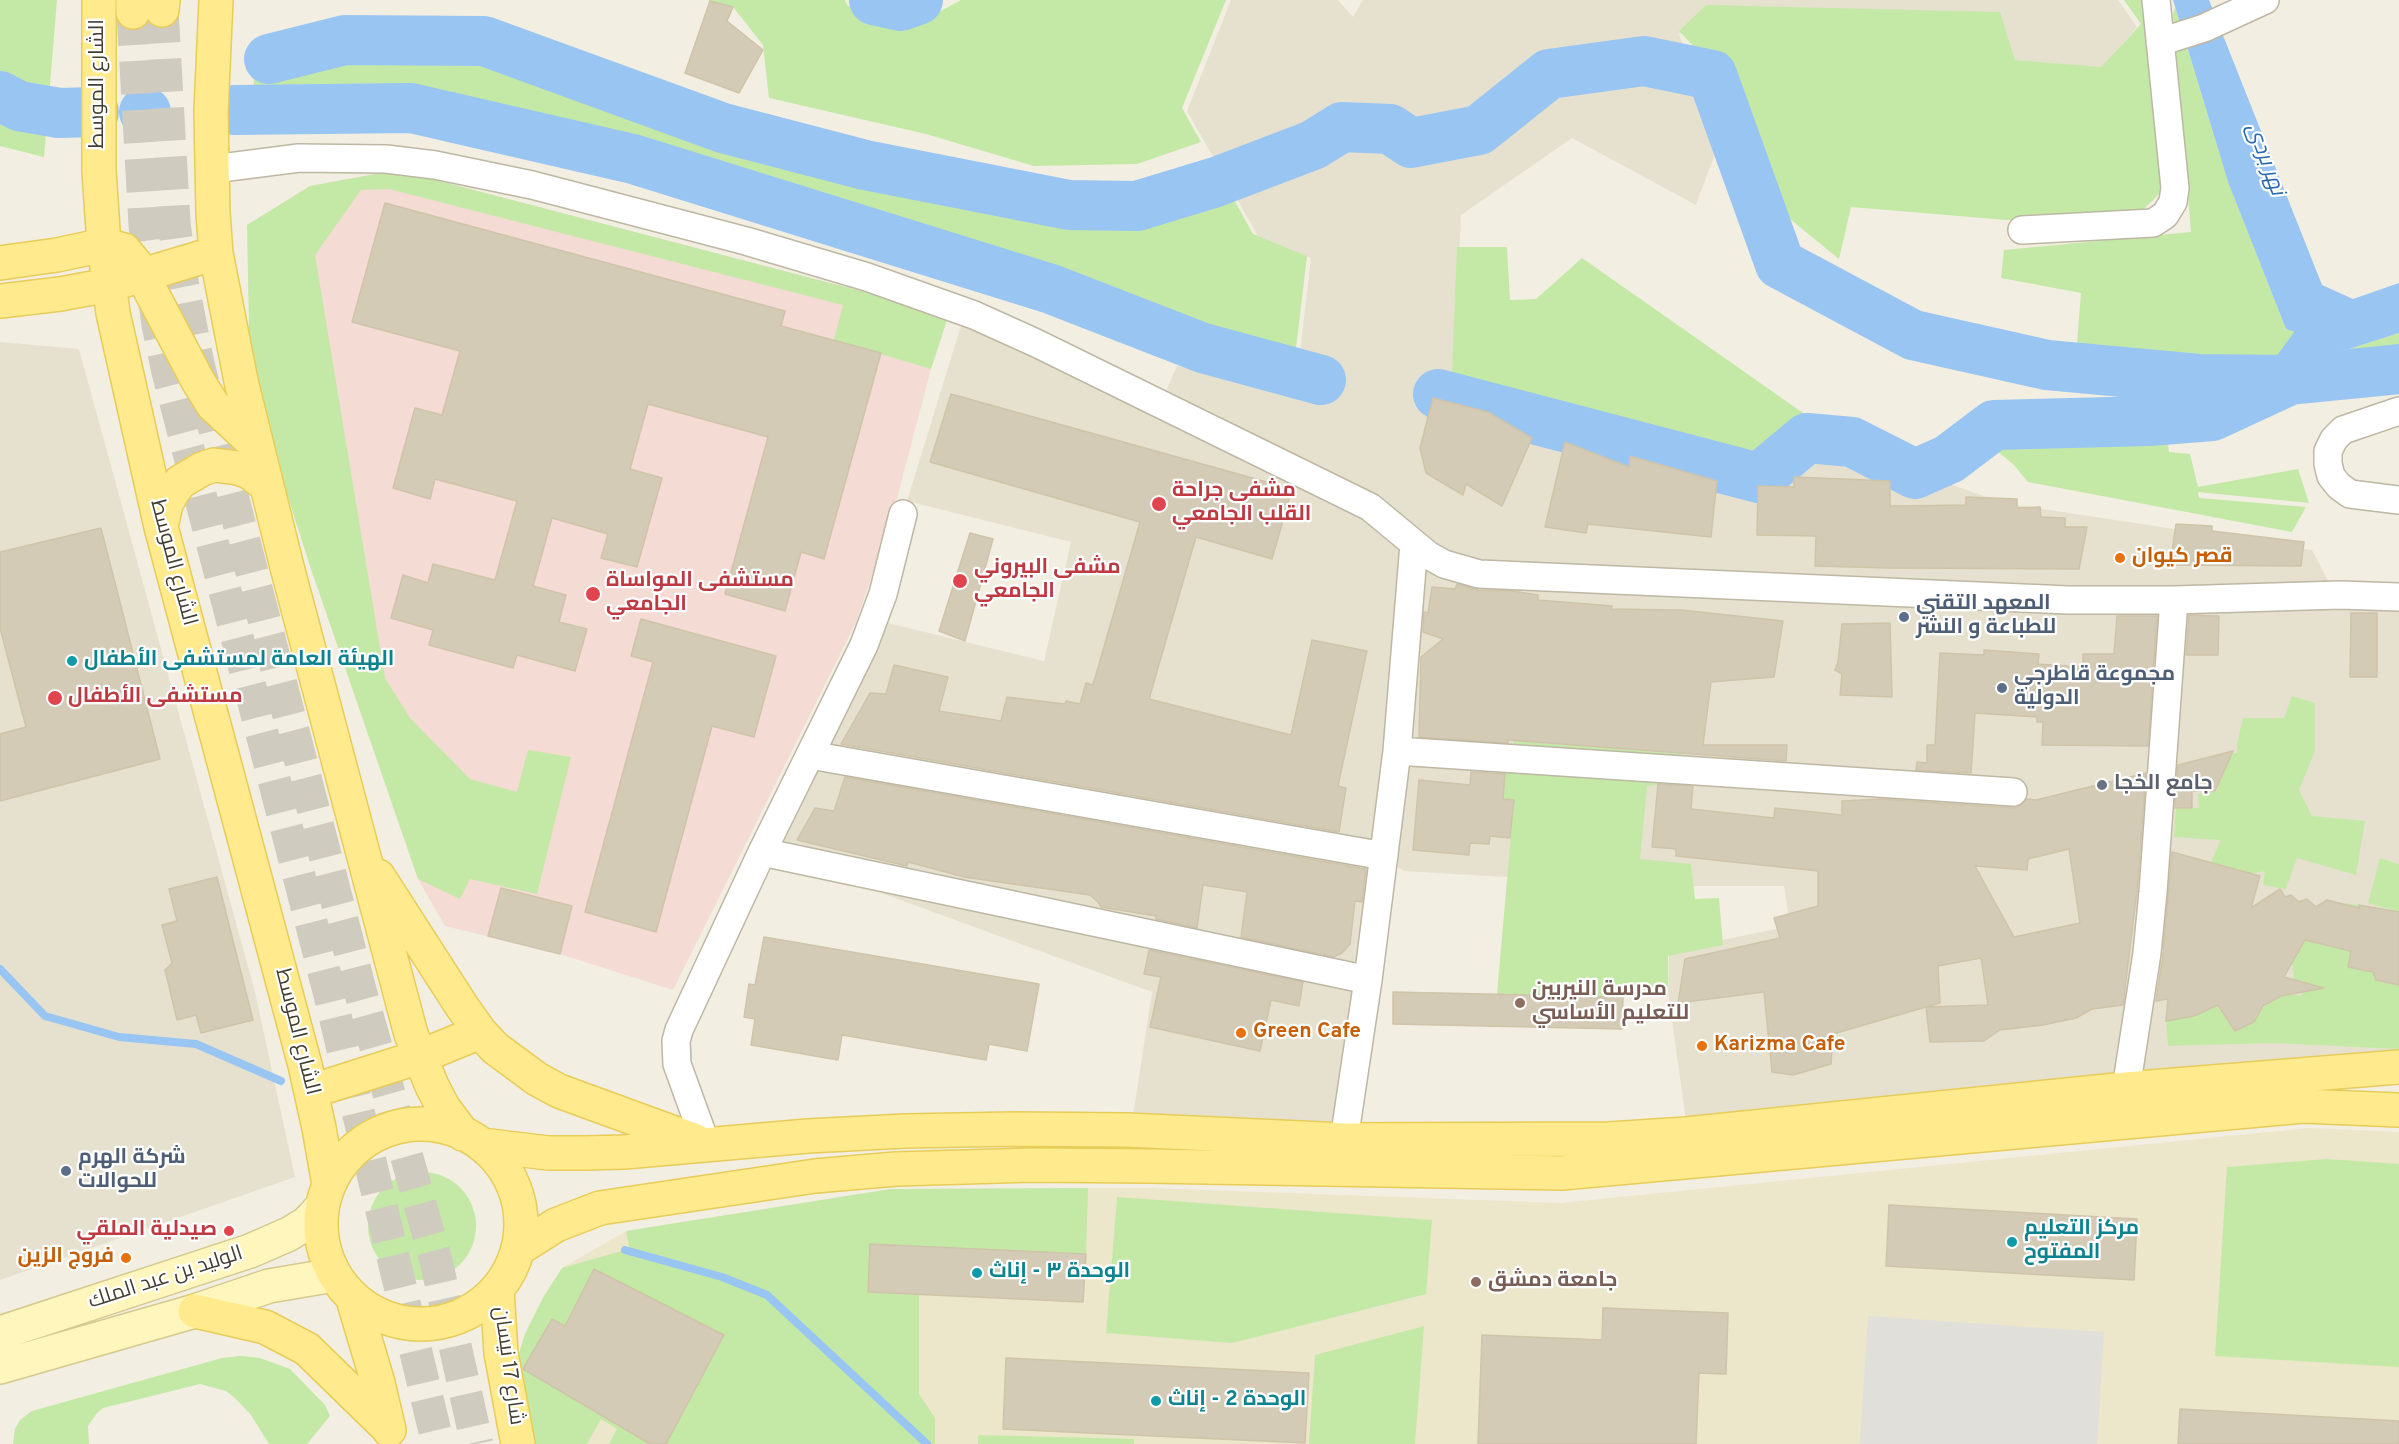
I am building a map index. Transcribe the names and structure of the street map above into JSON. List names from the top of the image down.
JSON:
{
  "streets": {
    "main road": ["الشارع الموسط", "الوليد بن عبد الملك", "شارع 17 نيسان"]
  },
  "crossings": [
    ["الشارع الموسط", "الوليد بن عبد الملك"],
    ["الشارع الموسط", "شارع 17 نيسان"],
    ["الوليد بن عبد الملك", "شارع 17 نيسان"]
  ],
  "water": ["نهر بردى"],
  "places": [
    "مشفى جراحة القلب الجامعي",
    "قصر كيوان",
    "مشفى البيروني الجامعي",
    "مستشفى المواساة الجامعي",
    "المعهد التقني للطباعة و النشر",
    "الهيئة العامة لمستشفى الأطفال",
    "مجموعة قاطرجي الدولية",
    "مستشفى الأطفال",
    "جامع الخجا",
    "مدرسة النيربين للتعليم الأساسي",
    "Green Cafe",
    "Karizma Cafe",
    "شركة الهرم للحوالات",
    "صيدلية الملقي",
    "مركز التعليم المفتوح",
    "فروج الزين",
    "الوحدة ٣ - إناث",
    "جامعة دمشق",
    "الوحدة 2 - إناث"
  ]
}
